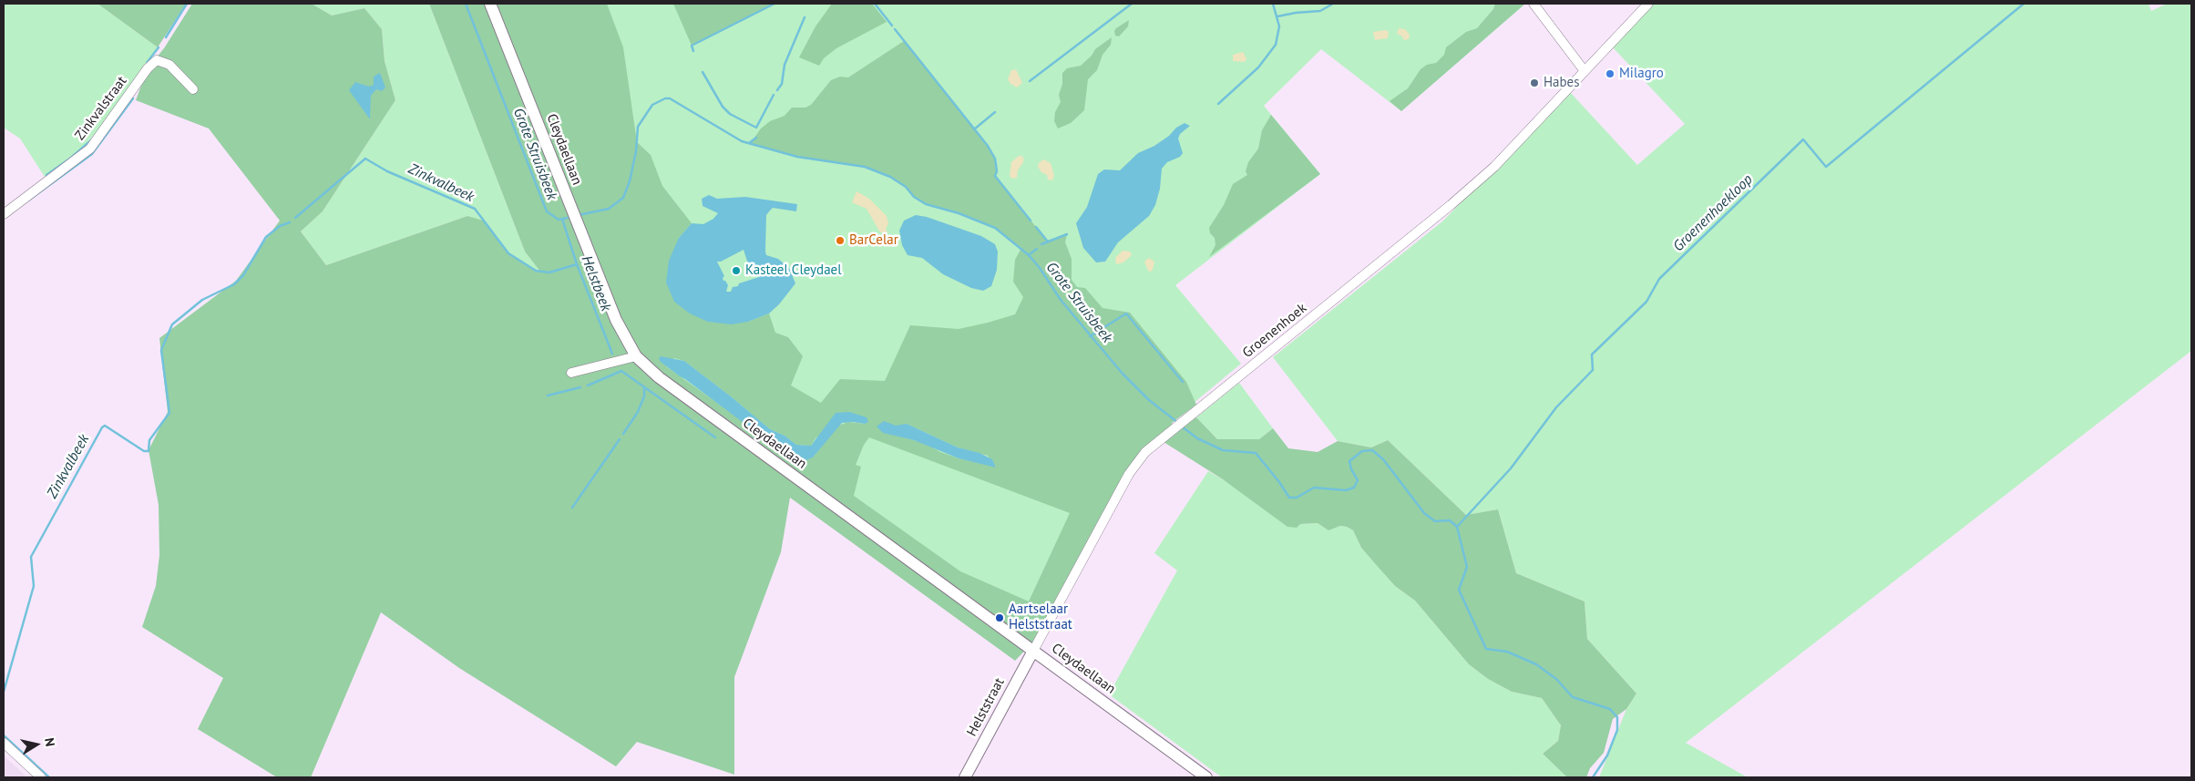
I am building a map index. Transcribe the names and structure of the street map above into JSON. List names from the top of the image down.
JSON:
{
  "streets": {
    "street": [
      "Zinkvalstraat",
      "Cleydaellaan",
      "Groenenhoek",
      "Helststraat"
    ]
  },
  "crossings": [
    ["Cleydaellaan", "Groenenhoek"],
    ["Cleydaellaan", "Helststraat"],
    ["Groenenhoek", "Helststraat"]
  ],
  "water": [
    "Grote Struisbeek",
    "Zinkvalbeek",
    "Groenenhoekloop",
    "Helstbeek"
  ],
  "places": [
    "Milagro",
    "Habes",
    "BarCelar",
    "Kasteel Cleydael",
    "Aartselaar Helststraat"
  ],
  "north": "right"
}
